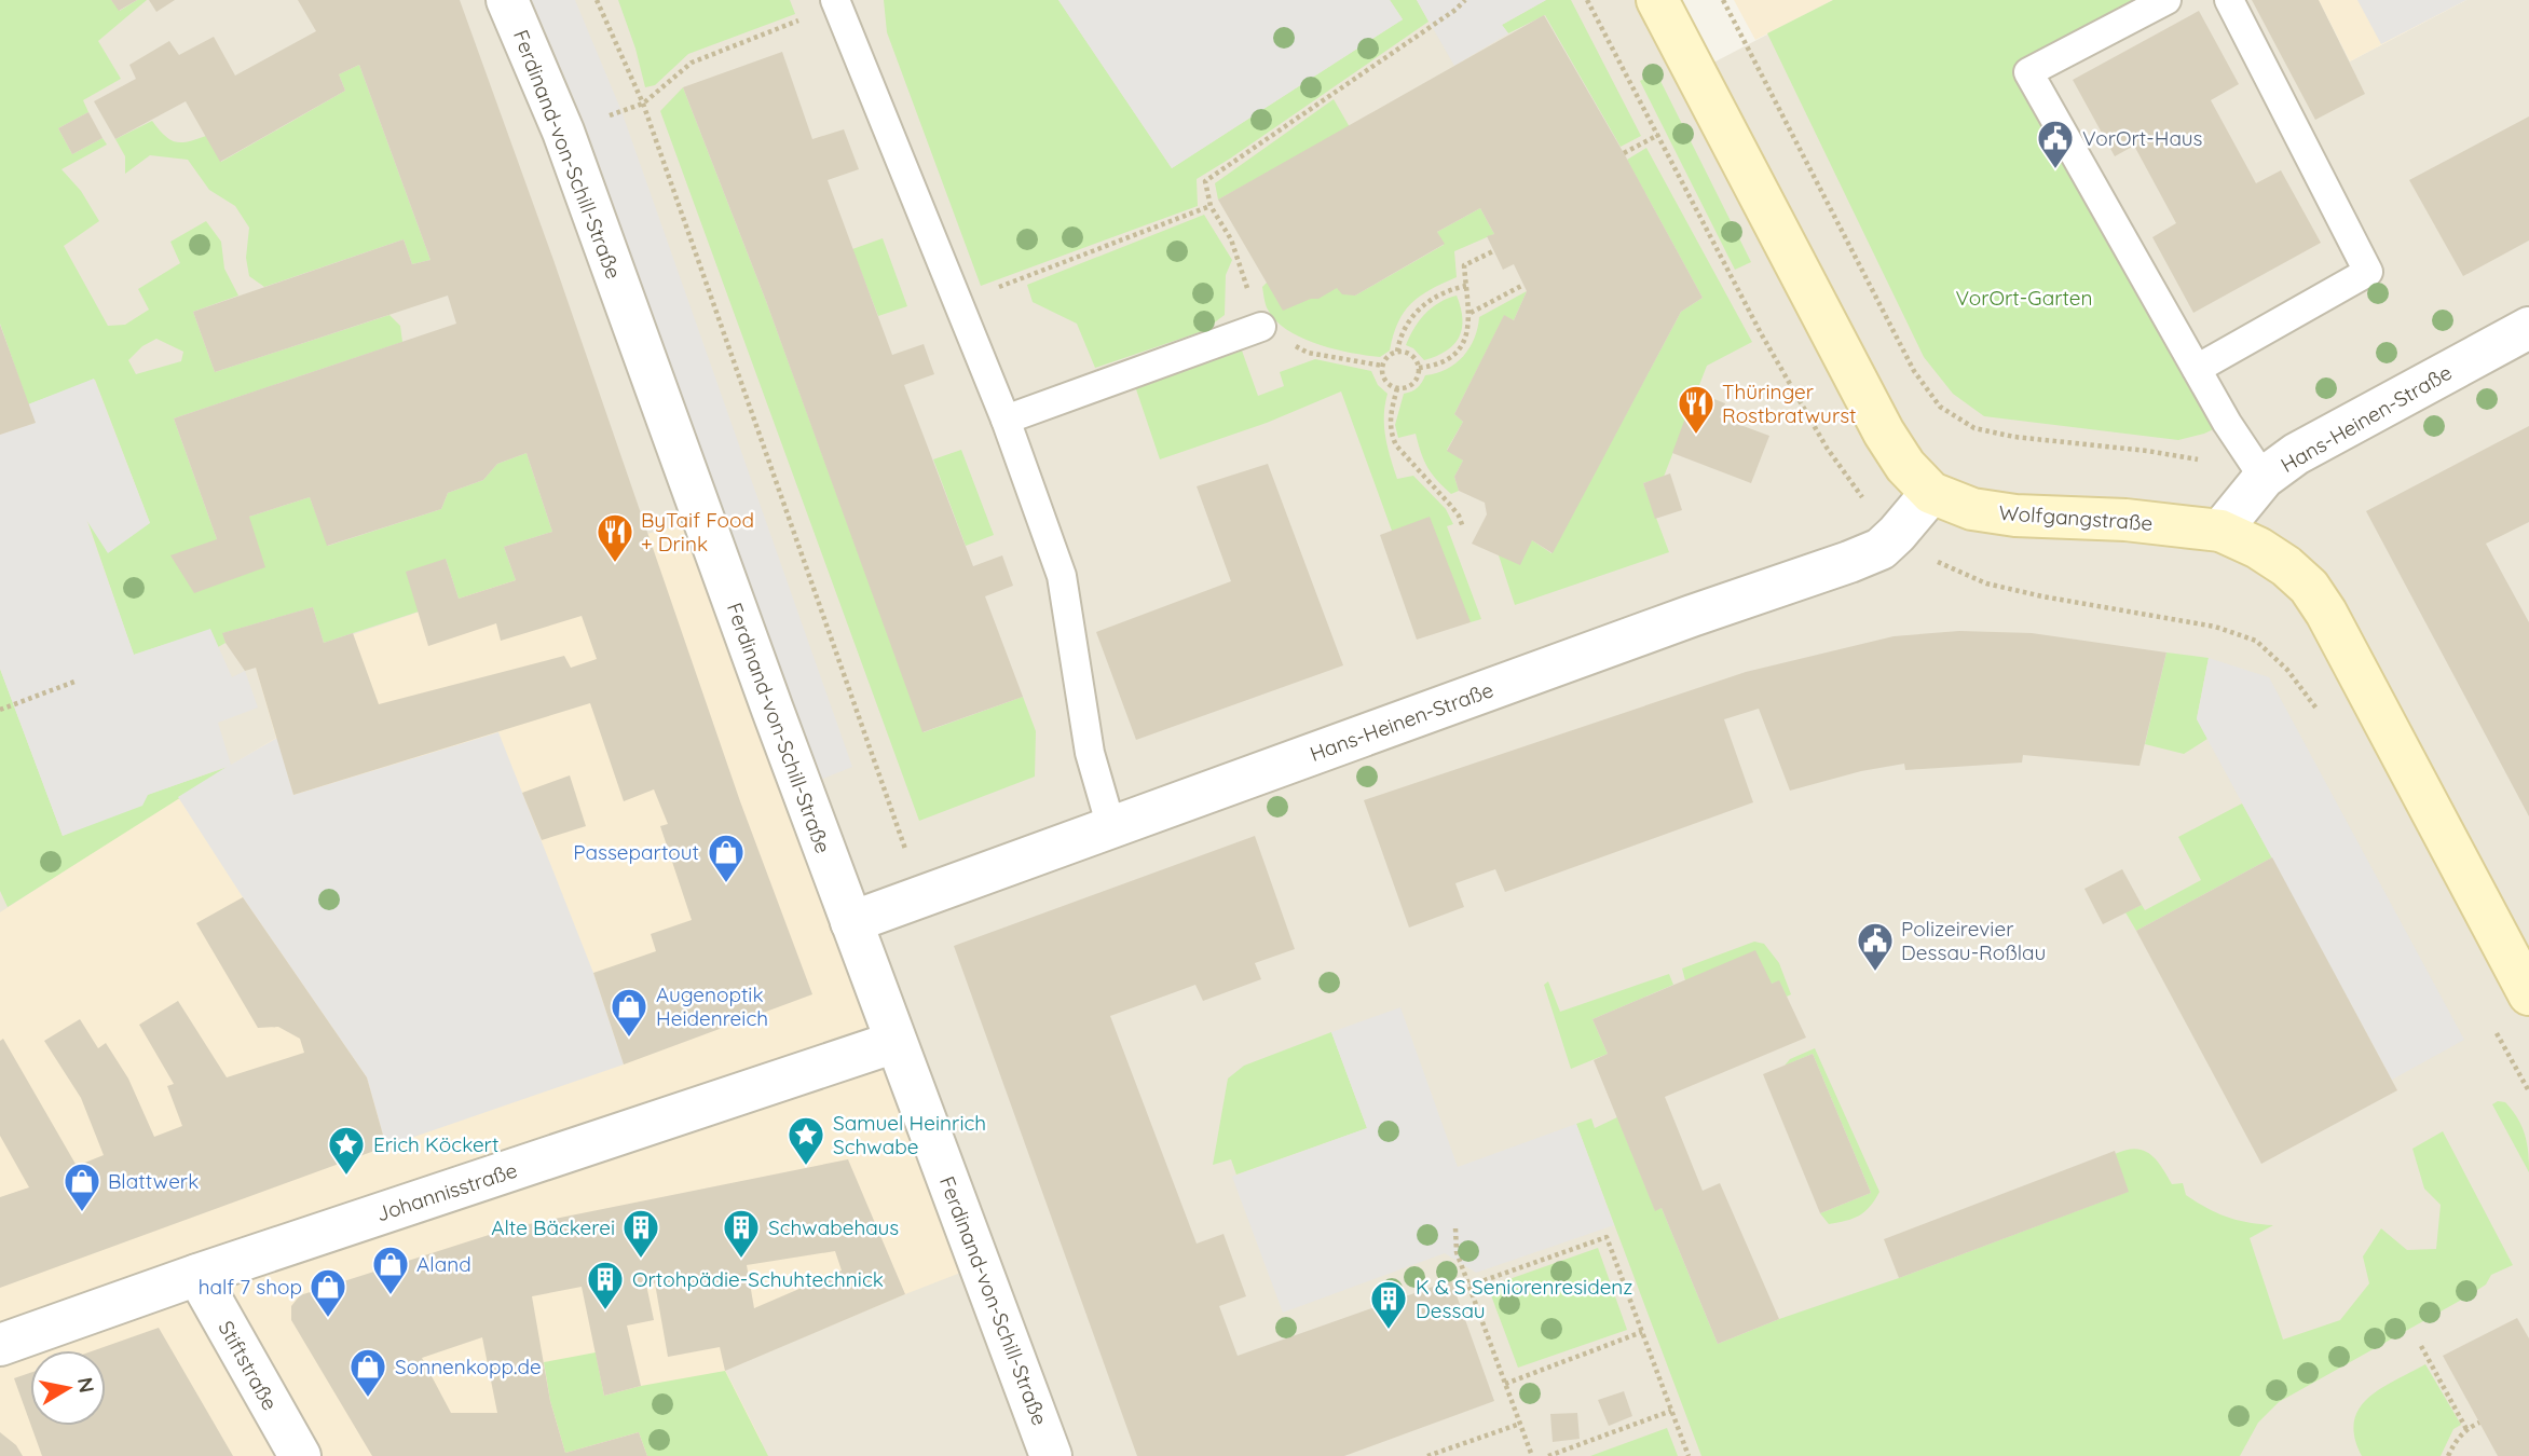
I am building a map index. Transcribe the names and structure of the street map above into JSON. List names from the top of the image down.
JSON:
{
  "streets": {
    "main road": ["Wolfgangstraße"],
    "street": [
      "Ferdinand-von-Schill-Straße",
      "Hans-Heinen-Straße",
      "Johannisstraße",
      "Stiftstraße"
    ]
  },
  "crossings": [
    ["Ferdinand-von-Schill-Straße", "Hans-Heinen-Straße"],
    ["Ferdinand-von-Schill-Straße", "Johannisstraße"],
    ["Hans-Heinen-Straße", "Wolfgangstraße"],
    ["Johannisstraße", "Stiftstraße"]
  ],
  "parks": ["VorOrt-Garten"],
  "places": {
    "public building": ["VorOrt-Haus", "Polizeirevier Dessau-Roßlau"],
    "restaurant": ["Thüringer Rostbratwurst", "ByTaif Food + Drink"],
    "shop": [
      "Passepartout",
      "Augenoptik Heidenreich",
      "Blattwerk",
      "Aland",
      "half 7 shop",
      "Sonnenkopp.de"
    ],
    "place": ["Samuel Heinrich Schwabe", "Erich Köckert"],
    "building": [
      "Alte Bäckerei",
      "Schwabehaus",
      "Ortohpädie-Schuhtechnick",
      "K & S Seniorenresidenz Dessau"
    ]
  },
  "north": "right"
}
